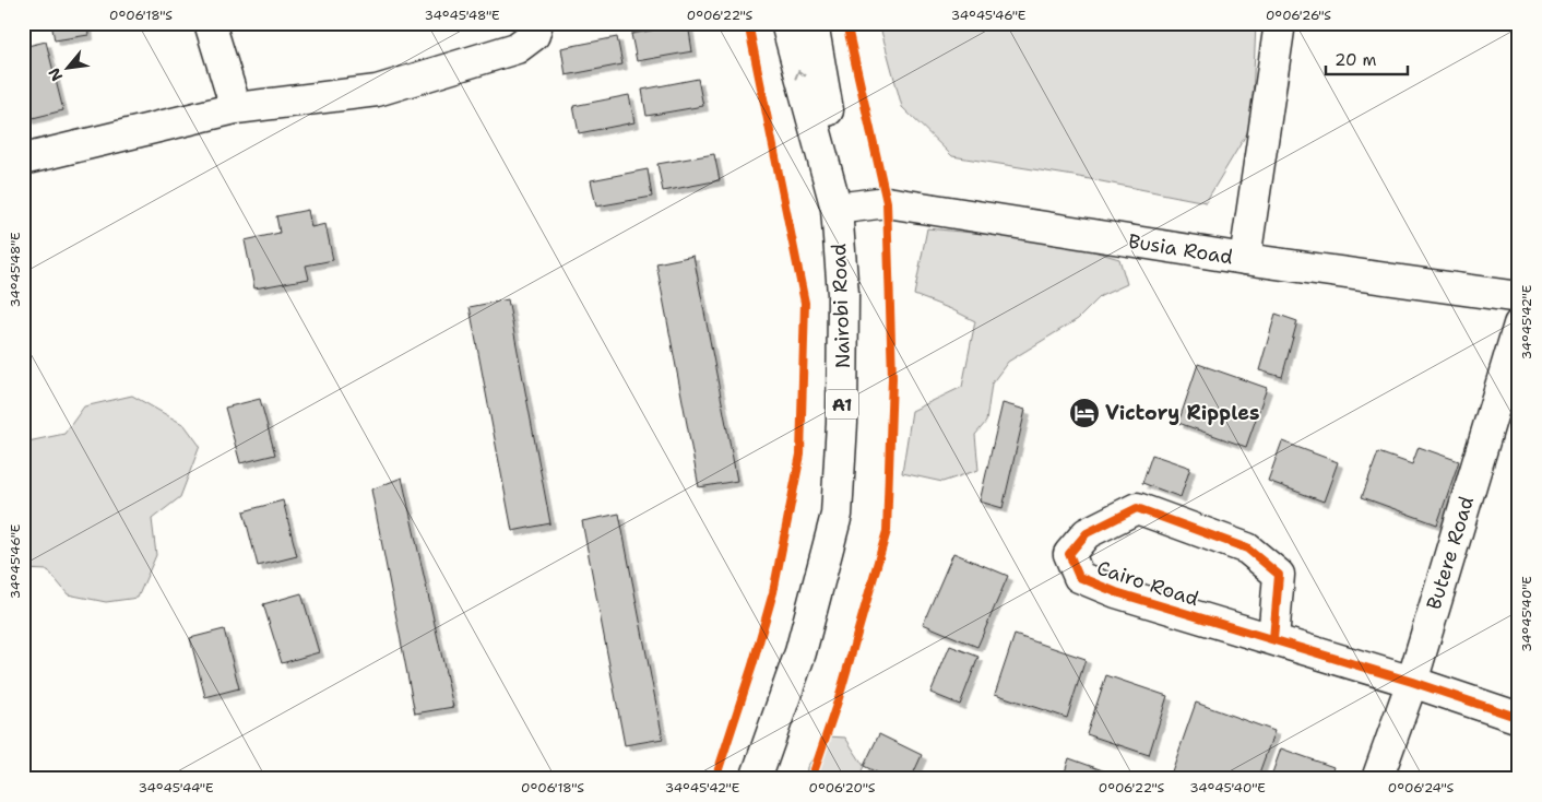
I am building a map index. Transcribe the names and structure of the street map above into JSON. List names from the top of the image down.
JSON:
{
  "streets": {
    "main road": [
      "Busia Road",
      "Nairobi Road",
      "A1",
      "Butere Road",
      "Cairo Road"
    ]
  },
  "crossings": [
    ["Busia Road", "Nairobi Road"],
    ["Butere Road", "Cairo Road"]
  ],
  "places": {
    "hotel": ["Victory Ripples"]
  },
  "scale_bar": "20 m",
  "north": "bottom left",
  "coordinates": [
    "0°06'18\"S",
    "34°45'48\"E",
    "0°06'22\"S",
    "34°45'46\"E",
    "0°06'26\"S",
    "34°45'42\"E",
    "34°45'40\"E",
    "34°45'44\"E",
    "0°06'20\"S",
    "0°06'24\"S"
  ]
}
